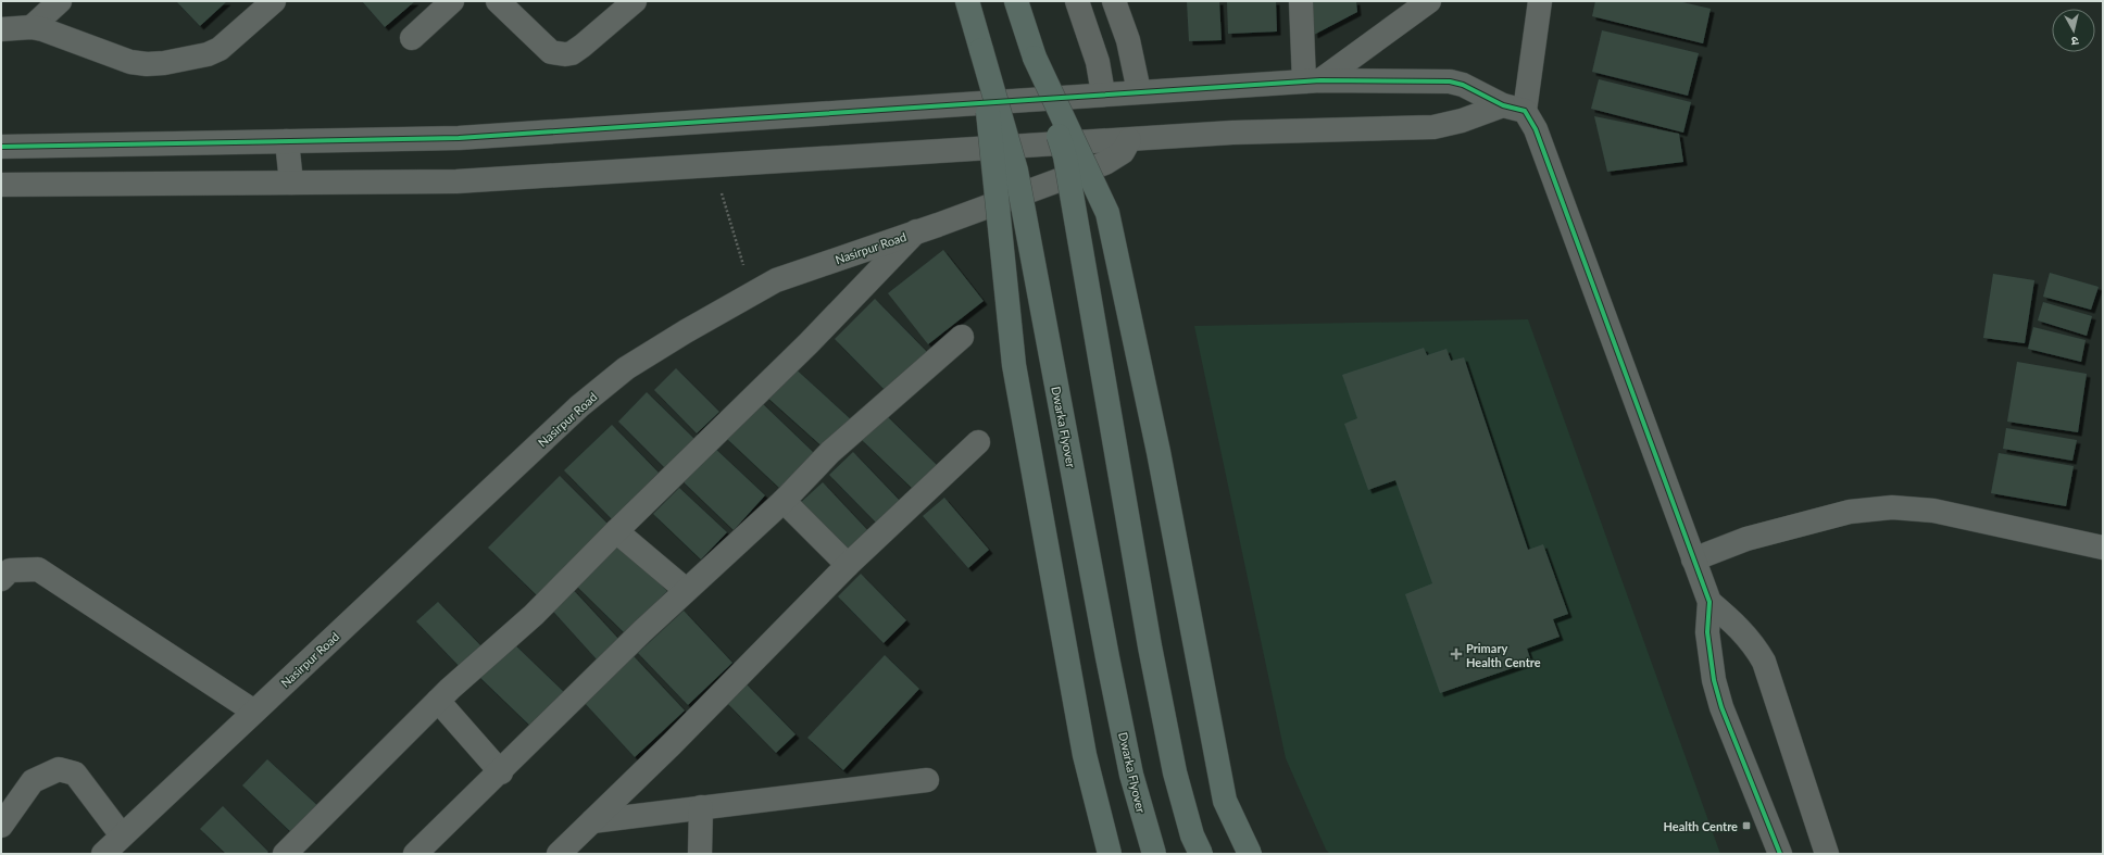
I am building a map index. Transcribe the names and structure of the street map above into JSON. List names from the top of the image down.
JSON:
{
  "streets": {
    "main road": ["Dwarka Flyover"],
    "street": ["Nasirpur Road"]
  },
  "places": {
    "health": ["Primary Health Centre"],
    "transit": ["Health Centre"]
  },
  "north": "bottom"
}
